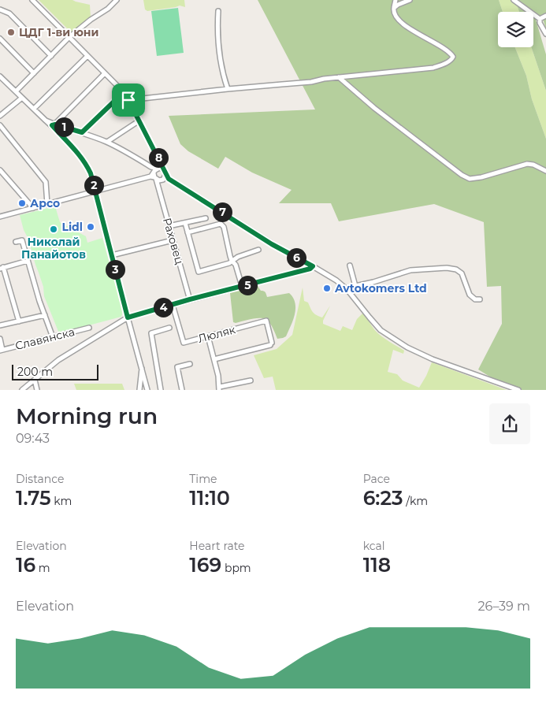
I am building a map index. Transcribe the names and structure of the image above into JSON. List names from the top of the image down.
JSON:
{
  "streets": {
    "street": ["Раховец", "Люляк", "Славянска"]
  },
  "places": [
    "ЦДГ 1-ви юни",
    "Арсо",
    "Lidl",
    "Николай Панайотов",
    "Avtokomers Ltd"
  ],
  "scale_bar": "200 m",
  "page": {
    "pins": [
      "1",
      "8",
      "2",
      "7",
      "6",
      "3",
      "5",
      "4"
    ],
    "scale": "200 m",
    "heading": ["Morning run", "09:43"],
    "stats": [
      ["Distance", "1.75 km"],
      ["Time", "11:10"],
      ["Pace", "6:23 /km"],
      ["Elevation", "16 m"],
      ["Heart rate", "169 bpm"],
      ["kcal", "118"]
    ],
    "chart": ["Elevation", "26–39 m"]
  }
}
